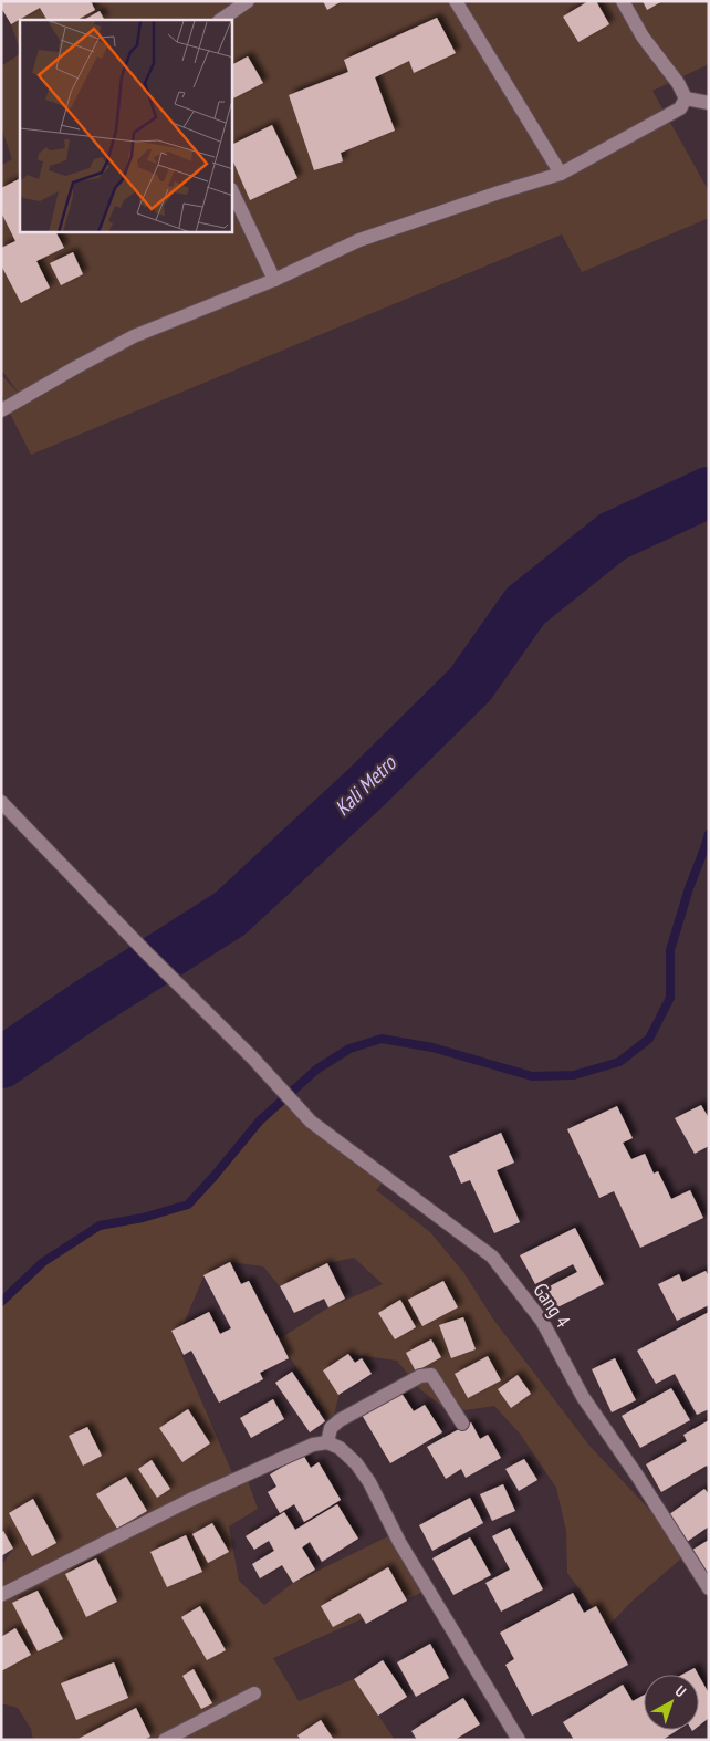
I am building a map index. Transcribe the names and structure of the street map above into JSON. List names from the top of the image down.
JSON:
{
  "streets": {
    "street": ["Gang 4"]
  },
  "water": ["Kali Metro"],
  "north": "top right"
}
